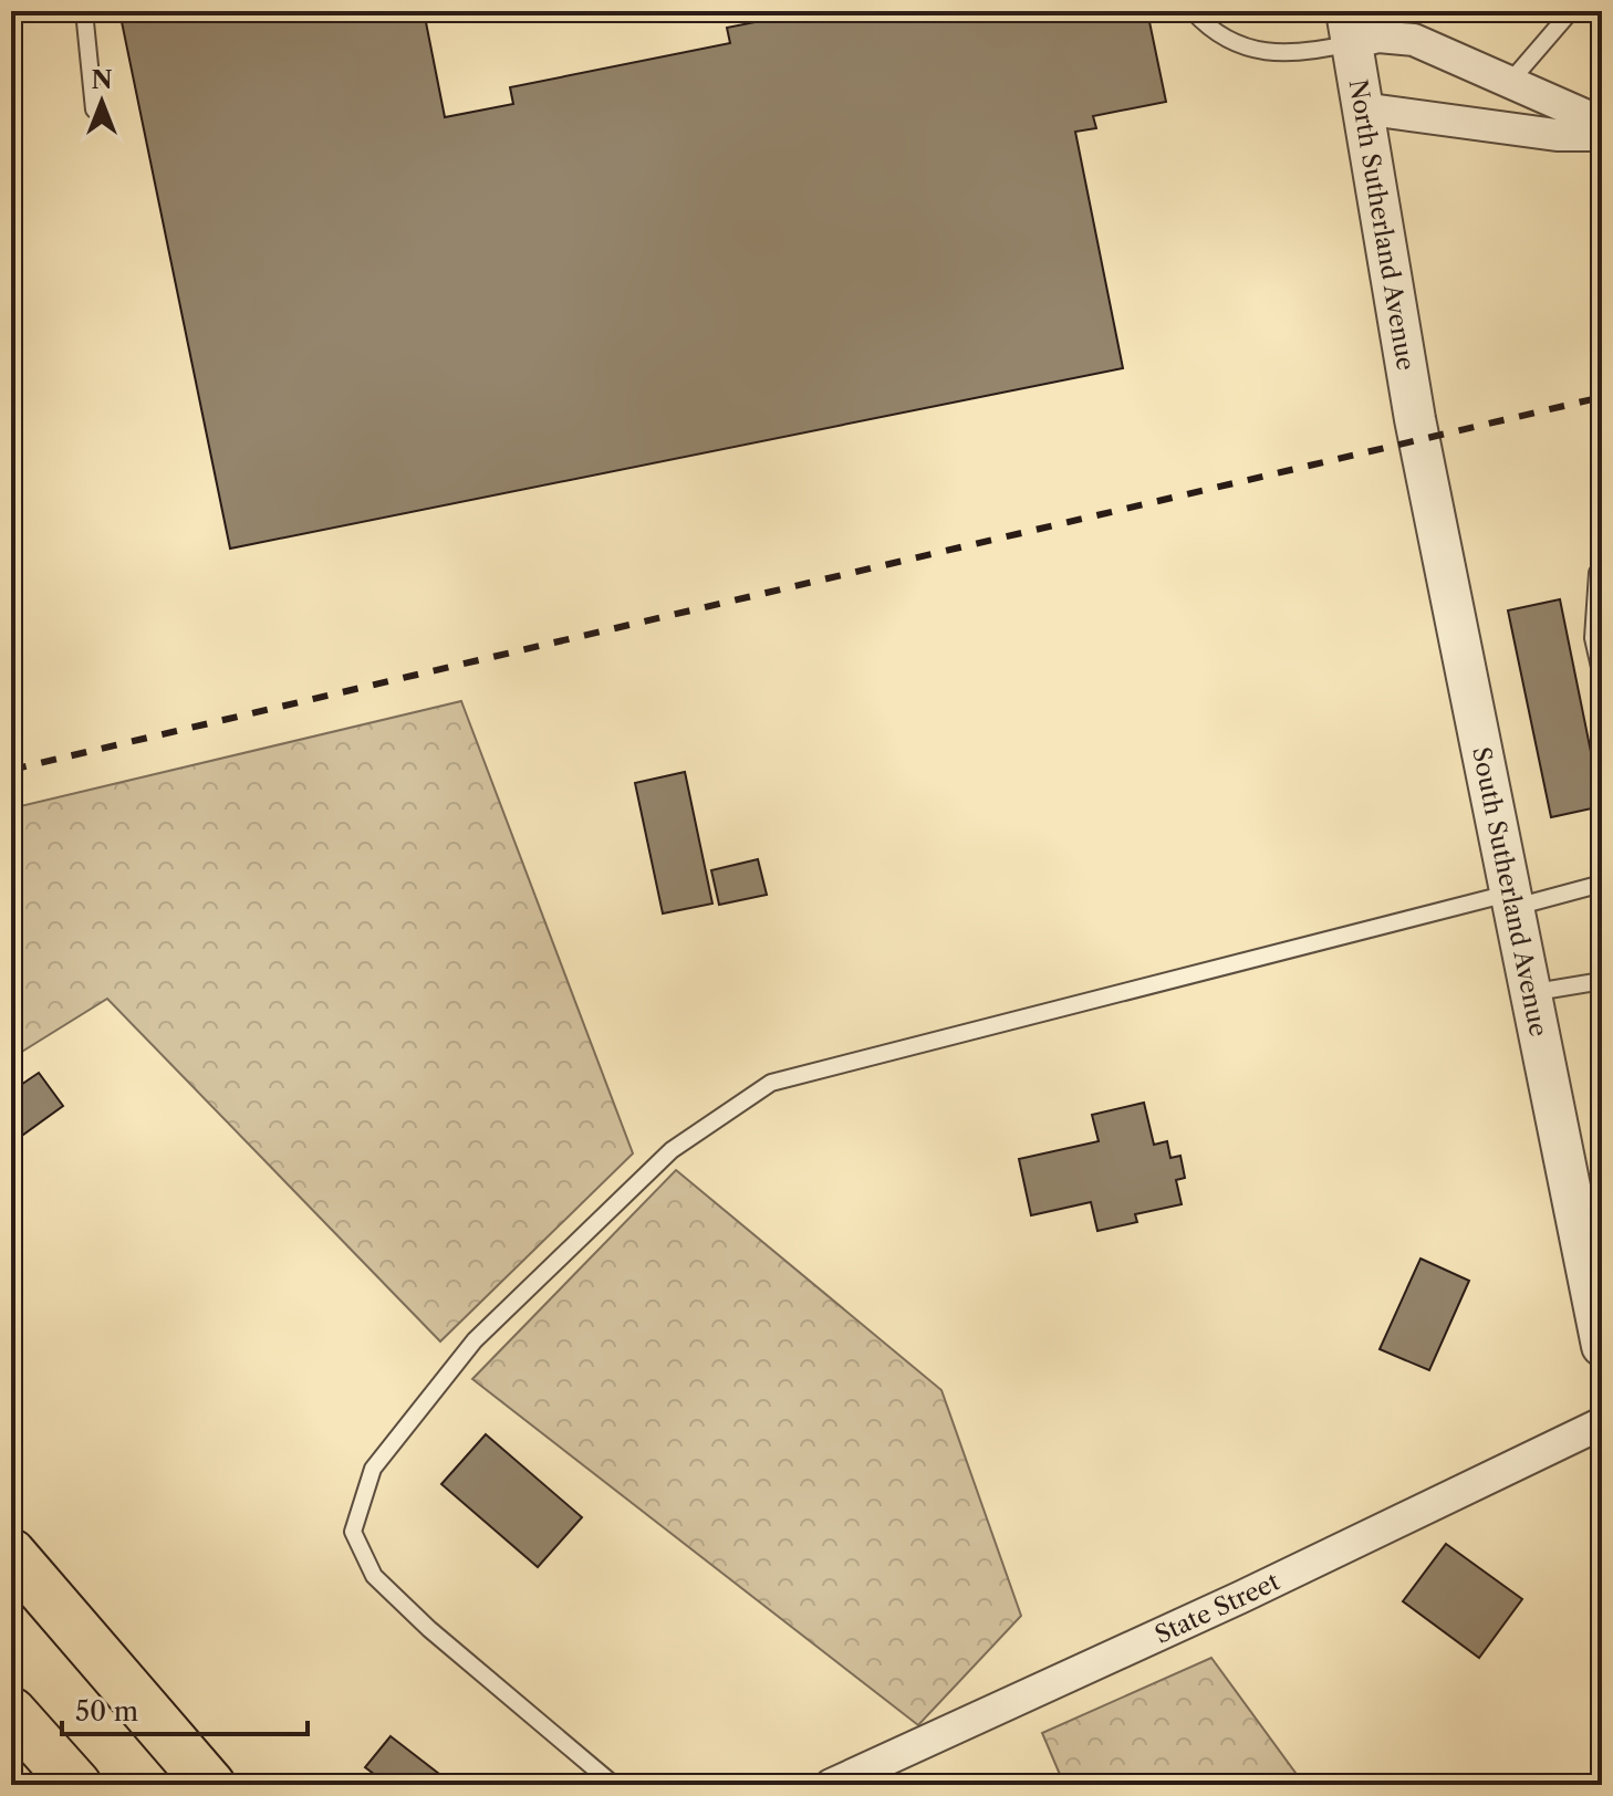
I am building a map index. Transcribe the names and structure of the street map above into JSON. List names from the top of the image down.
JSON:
{
  "streets": {
    "street": ["North Sutherland Avenue", "South Sutherland Avenue", "State Street"]
  },
  "crossings": [
    ["North Sutherland Avenue", "South Sutherland Avenue"]
  ],
  "scale_bar": "50 m",
  "north": "top"
}
